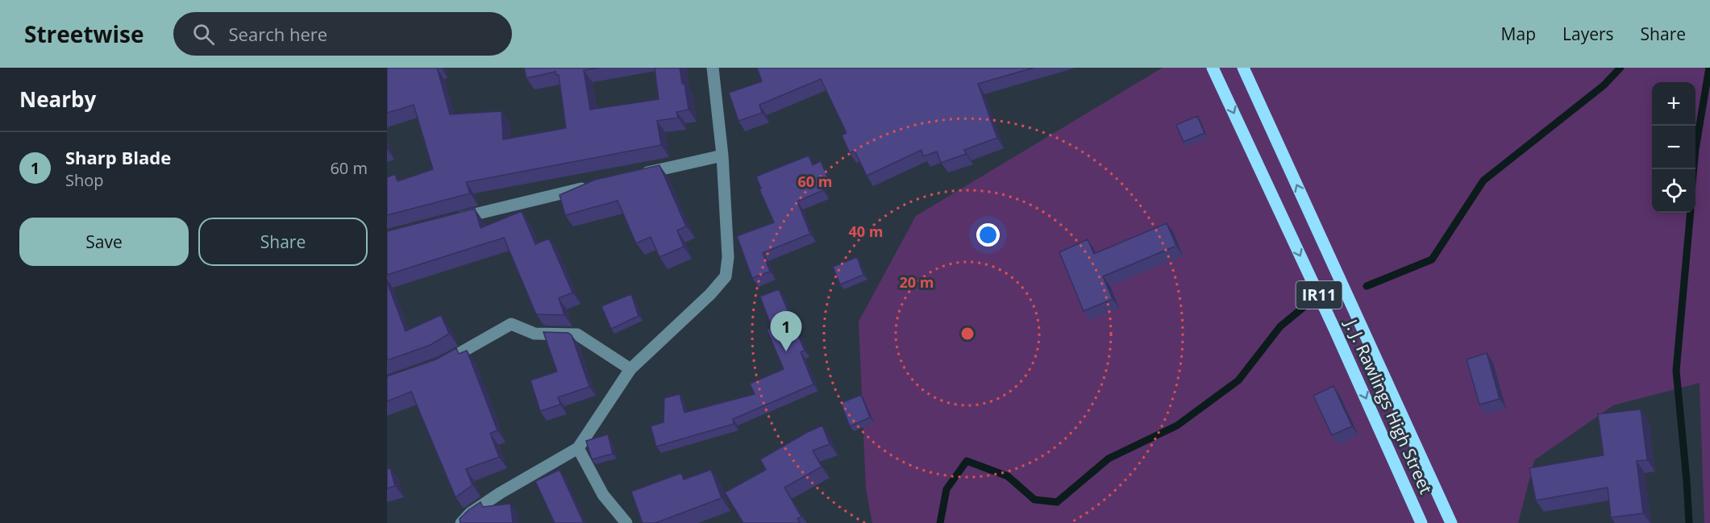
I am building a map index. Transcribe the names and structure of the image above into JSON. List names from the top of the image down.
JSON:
{
  "streets": {
    "main road": ["IR11", "J. J. Rawlings High Street"]
  },
  "page": {
    "header": "Streetwise",
    "search": "Search here",
    "nav": ["Map", "Layers", "Share"],
    "heading": "Nearby",
    "map_buttons": ["+", "−"],
    "list": [
      {
        "mark": "1",
        "name": "Sharp Blade",
        "note": "Shop",
        "value": "60 m"
      }
    ],
    "buttons": ["Save", "Share"],
    "pins": "1"
  },
  "rings": ["60 m", "40 m", "20 m"]
}
